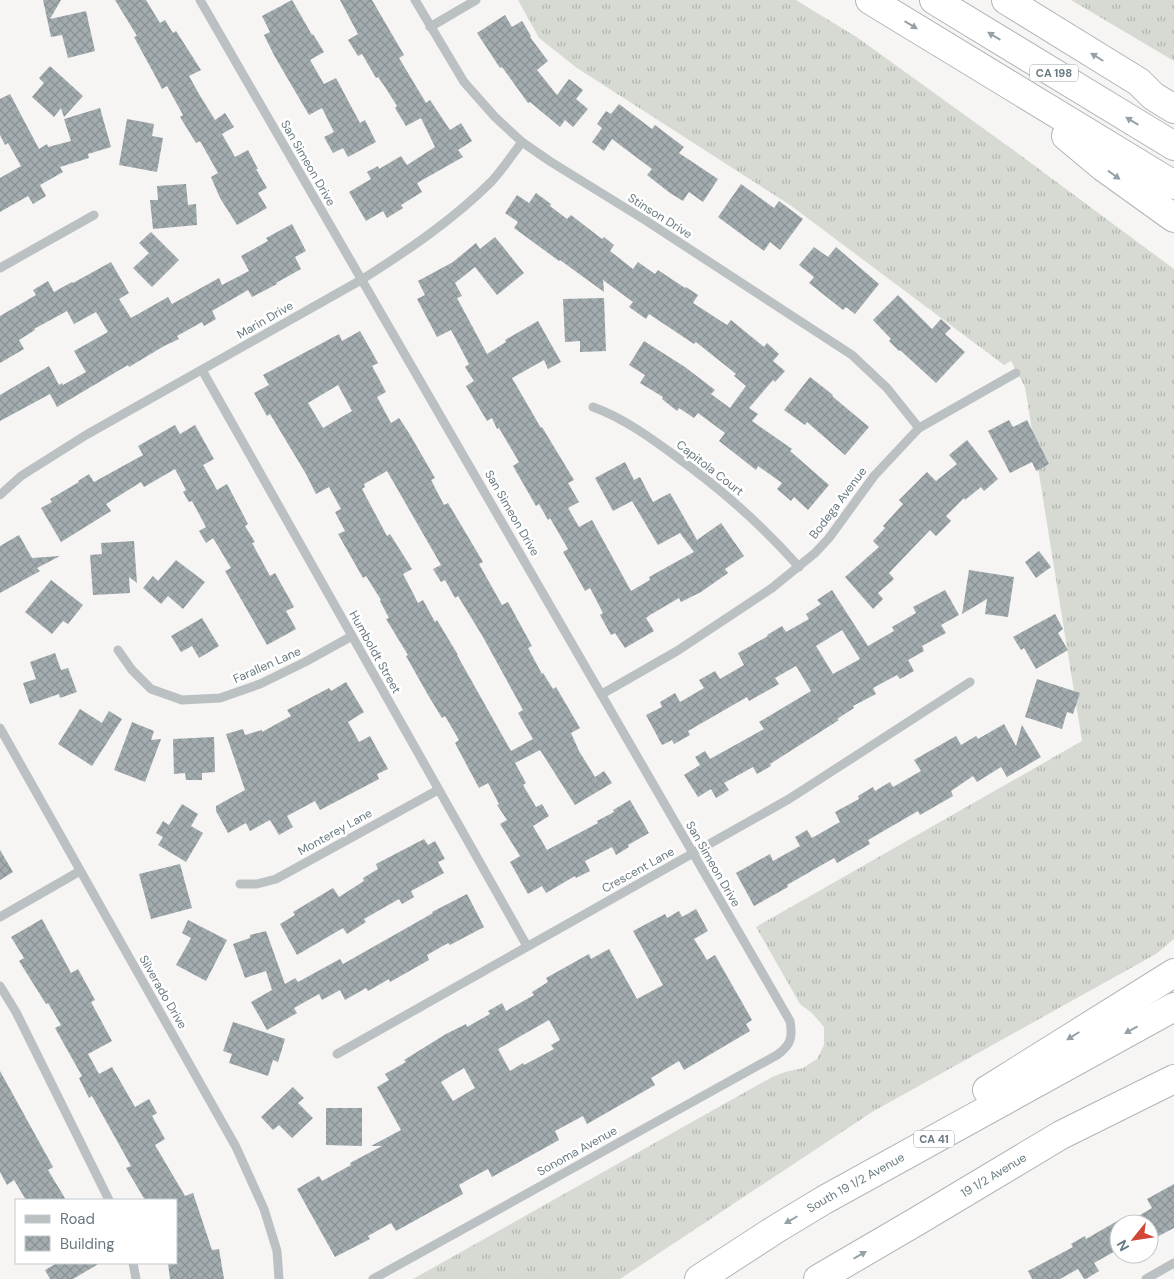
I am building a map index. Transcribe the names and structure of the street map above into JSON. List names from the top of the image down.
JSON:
{
  "streets": {
    "highway": [
      "CA 198",
      "CA 41",
      "19 1/2 Avenue",
      "South 19 1/2 Avenue"
    ],
    "street": [
      "San Simeon Drive",
      "Stinson Drive",
      "Marin Drive",
      "Capitola Court",
      "Bodega Avenue",
      "Humboldt Street",
      "Farallen Lane",
      "Monterey Lane",
      "Crescent Lane",
      "Silverado Drive",
      "Sonoma Avenue"
    ]
  },
  "crossings": [
    ["San Simeon Drive", "Marin Drive"],
    ["San Simeon Drive", "Bodega Avenue"],
    ["San Simeon Drive", "Crescent Lane"],
    ["San Simeon Drive", "Sonoma Avenue"],
    ["Stinson Drive", "Marin Drive"],
    ["Stinson Drive", "Bodega Avenue"],
    ["Marin Drive", "Humboldt Street"],
    ["Capitola Court", "Bodega Avenue"],
    ["Humboldt Street", "Farallen Lane"],
    ["Humboldt Street", "Monterey Lane"],
    ["Humboldt Street", "Crescent Lane"]
  ],
  "legend": ["Road", "Building"],
  "north": "bottom left"
}
